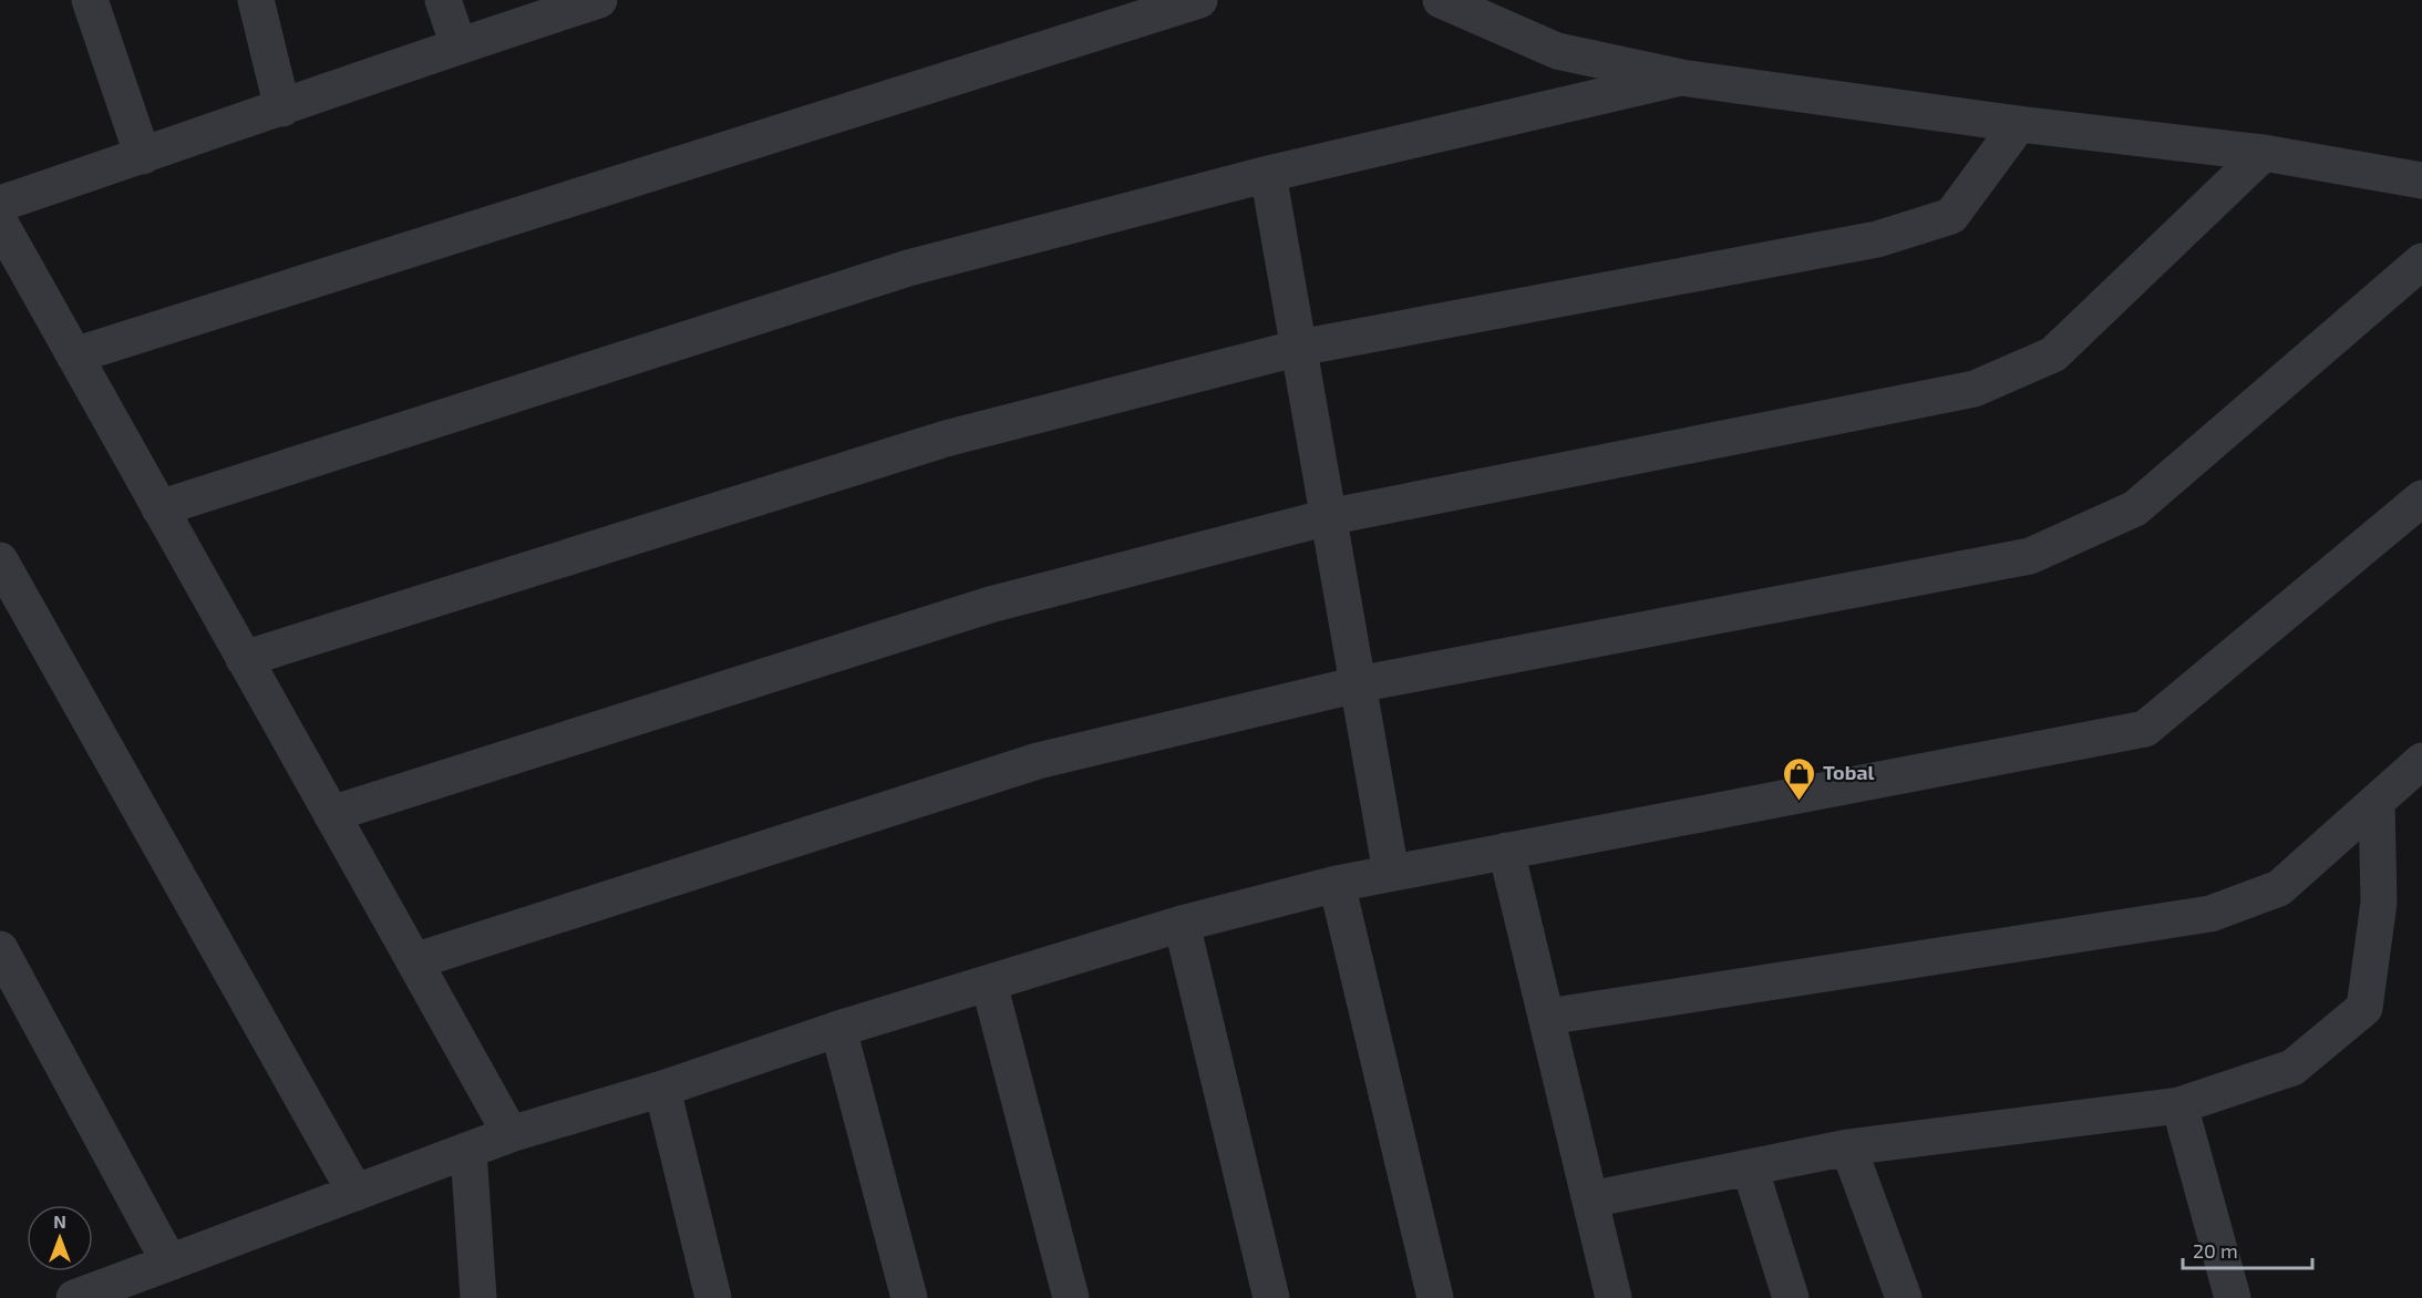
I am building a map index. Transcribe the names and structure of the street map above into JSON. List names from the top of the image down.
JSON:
{
  "places": {
    "shop": ["Tobal"]
  },
  "scale_bar": "20 m",
  "north": "top"
}
